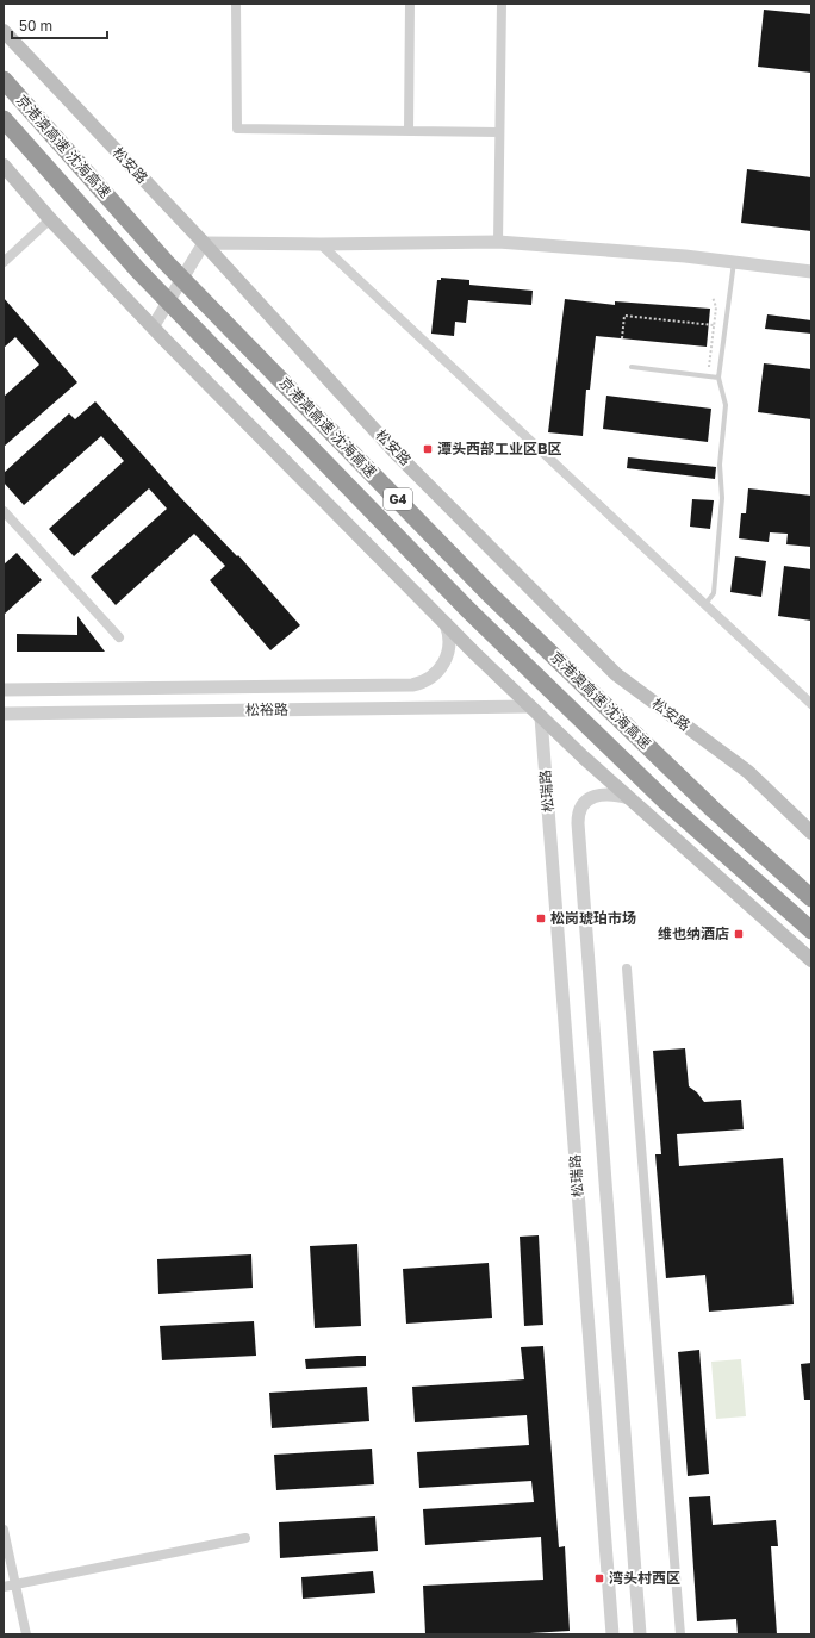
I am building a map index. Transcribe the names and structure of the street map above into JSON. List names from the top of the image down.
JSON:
{
  "streets": {
    "highway": ["京港澳高速 沈海高速", "G4"],
    "main road": ["松安路"],
    "street": ["松裕路", "松瑞路"]
  },
  "places": {
    "transit": [
      "潭头西部工业区B区",
      "松岗琥珀市场",
      "维也纳酒店",
      "湾头村西区"
    ]
  },
  "scale_bar": "50 m"
}
